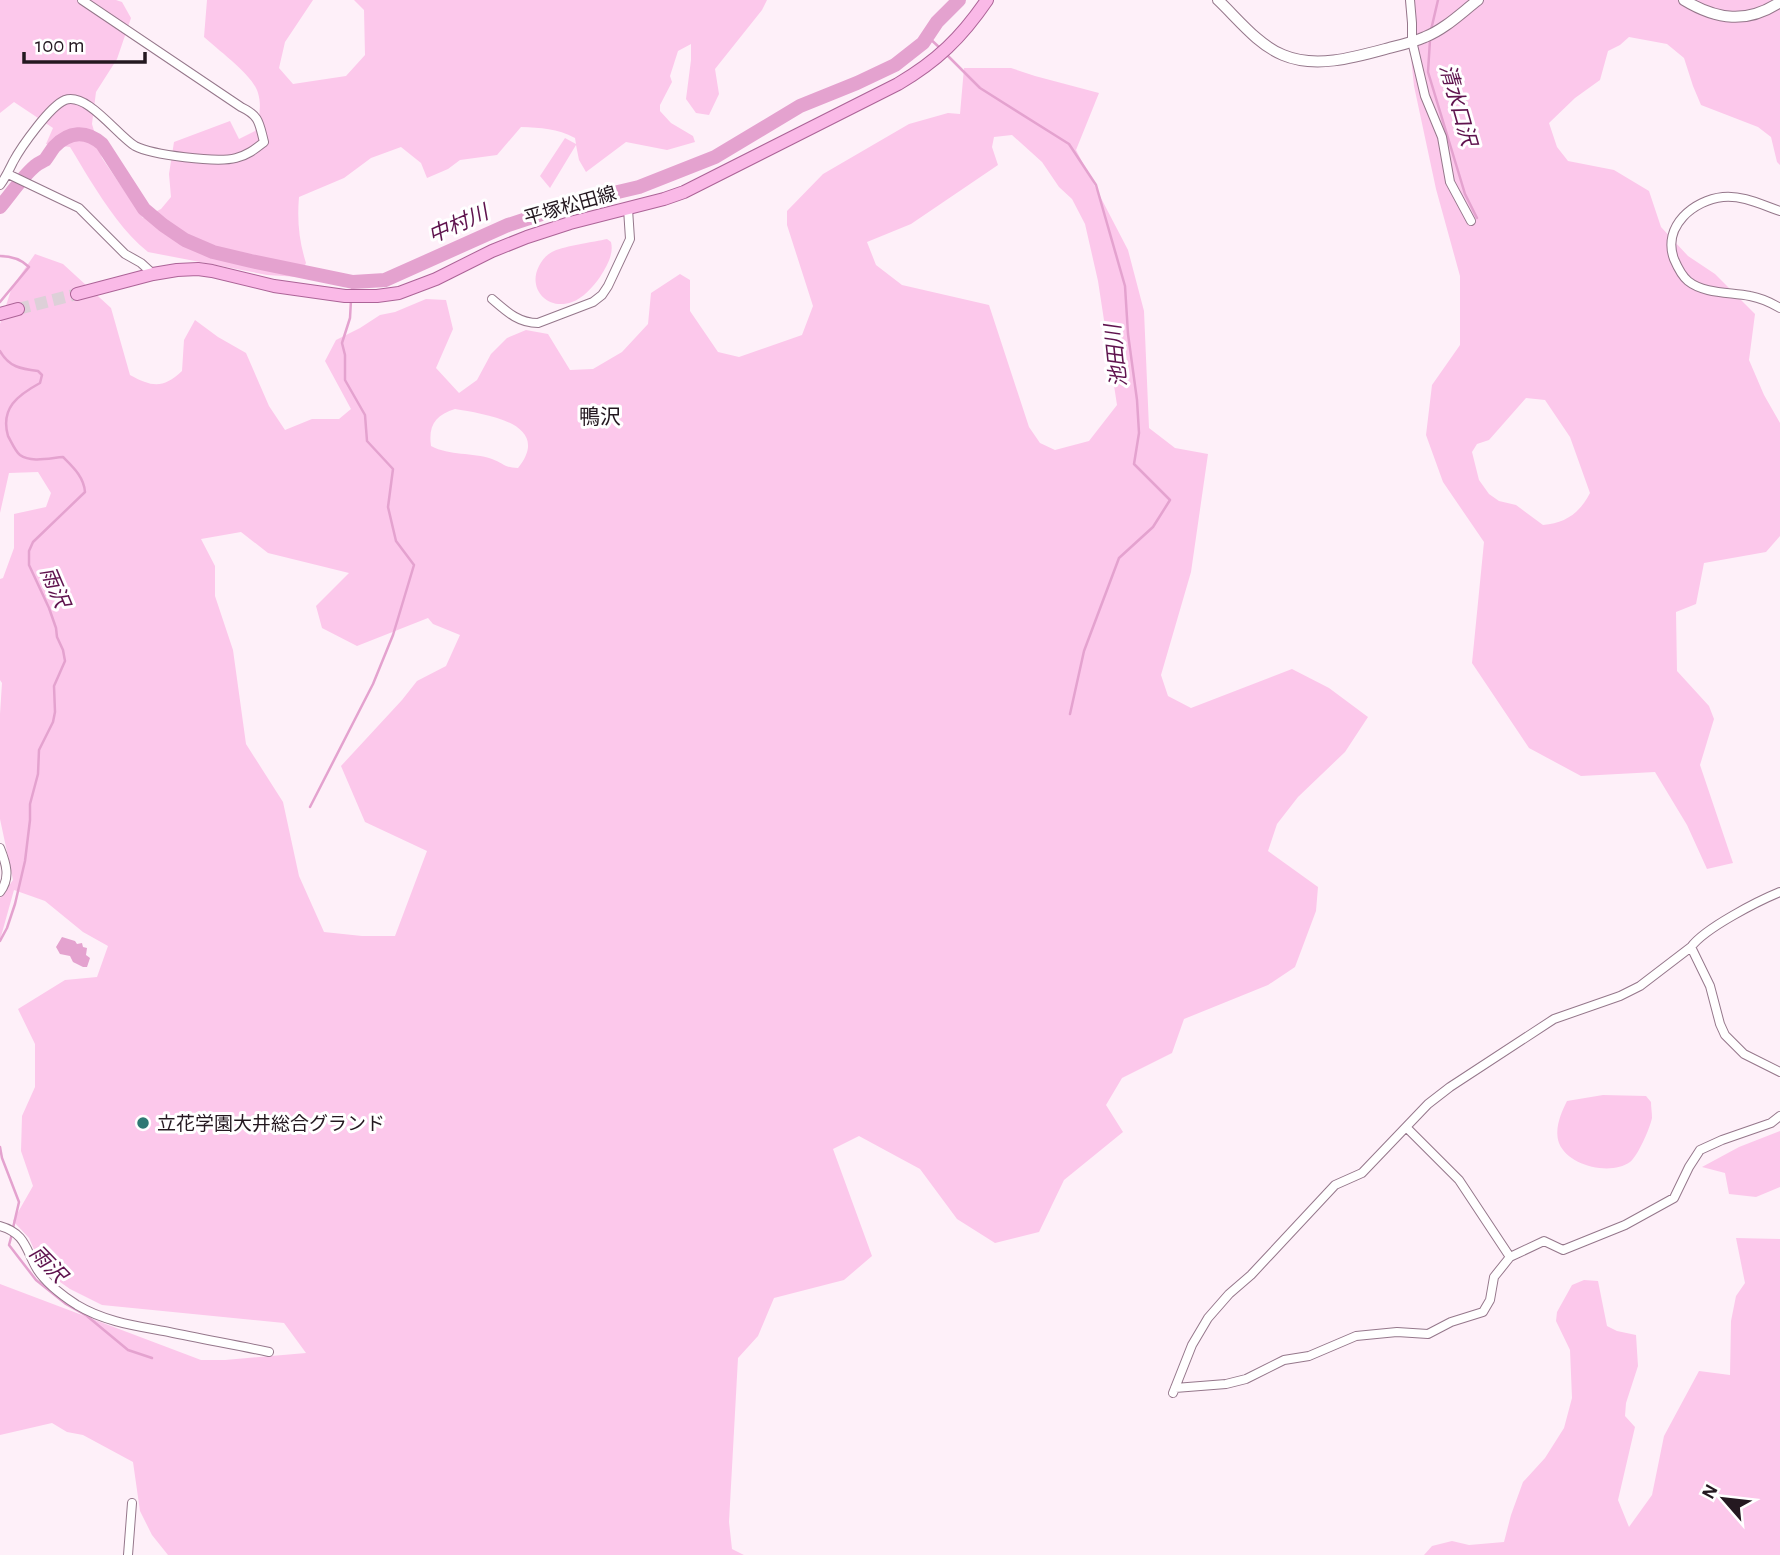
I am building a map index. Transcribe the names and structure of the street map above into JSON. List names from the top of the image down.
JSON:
{
  "streets": {
    "main road": ["平塚松田線"]
  },
  "districts": ["鴨沢"],
  "water": [
    "清水口沢",
    "中村川",
    "池田川",
    "雨沢"
  ],
  "places": ["立花学園大井総合グランド"],
  "scale_bar": "100 m",
  "north": "top left"
}
